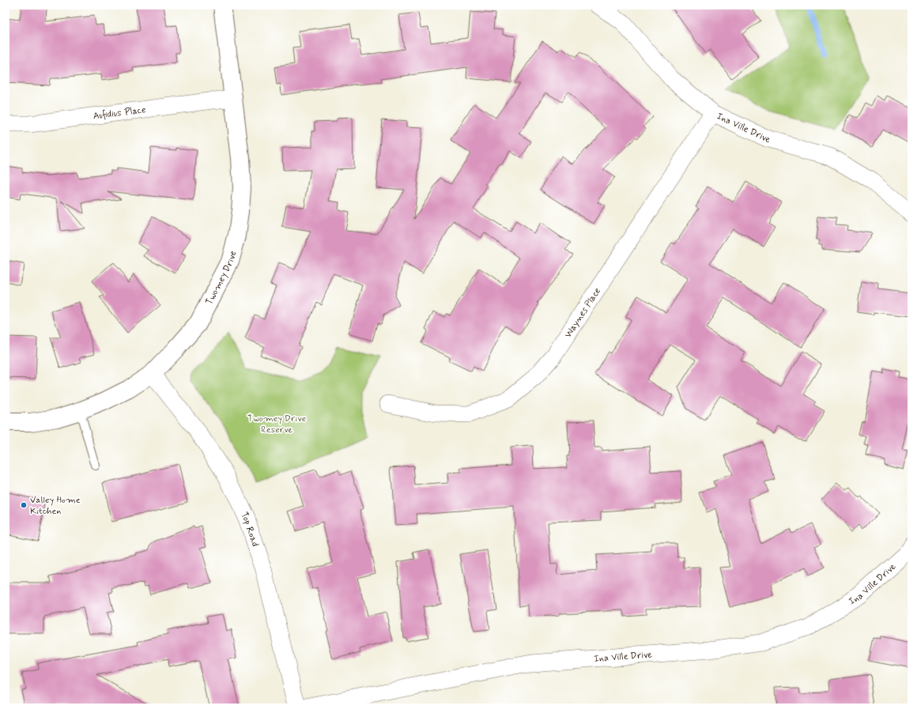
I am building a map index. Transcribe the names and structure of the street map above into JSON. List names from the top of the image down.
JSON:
{
  "streets": {
    "street": [
      "Aufidius Place",
      "Ina Ville Drive",
      "Twomey Drive",
      "Waynes Place",
      "Top Road"
    ]
  },
  "crossings": [
    ["Aufidius Place", "Twomey Drive"],
    ["Ina Ville Drive", "Waynes Place"],
    ["Twomey Drive", "Top Road"]
  ],
  "parks": ["Twomey Drive Reserve"],
  "places": ["Valley Home Kitchen"]
}
